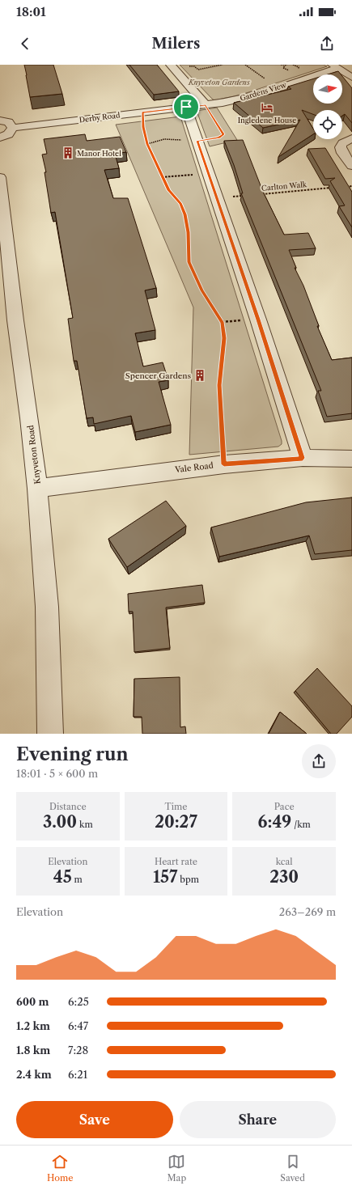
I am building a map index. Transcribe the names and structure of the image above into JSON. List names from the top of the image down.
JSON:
{
  "streets": {
    "street": [
      "Gardens View",
      "Derby Road",
      "Knyveton Road",
      "Vale Road"
    ],
    "path": ["Carlton Walk"]
  },
  "crossings": [
    ["Gardens View", "Derby Road"],
    ["Knyveton Road", "Vale Road"]
  ],
  "parks": ["Knyveton Gardens"],
  "places": {
    "hotel": ["Ingledene House"],
    "building": ["Manor Hotel", "Spencer Gardens"]
  },
  "north": "right",
  "page": {
    "status": "18:01",
    "header": "Milers",
    "heading": ["Evening run", "18:01 · 5 × 600 m"],
    "stats": [
      ["Distance", "3.00 km"],
      ["Time", "20:27"],
      ["Pace", "6:49 /km"],
      ["Elevation", "45 m"],
      ["Heart rate", "157 bpm"],
      ["kcal", "230"]
    ],
    "chart": ["Elevation", "263–269 m"],
    "list": [
      {
        "name": "600 m",
        "note": "6:25"
      },
      {
        "name": "1.2 km",
        "note": "6:47"
      },
      {
        "name": "1.8 km",
        "note": "7:28"
      },
      {
        "name": "2.4 km",
        "note": "6:21"
      }
    ],
    "buttons": ["Save", "Share"],
    "tabs": ["Home", "Map", "Saved"]
  }
}
